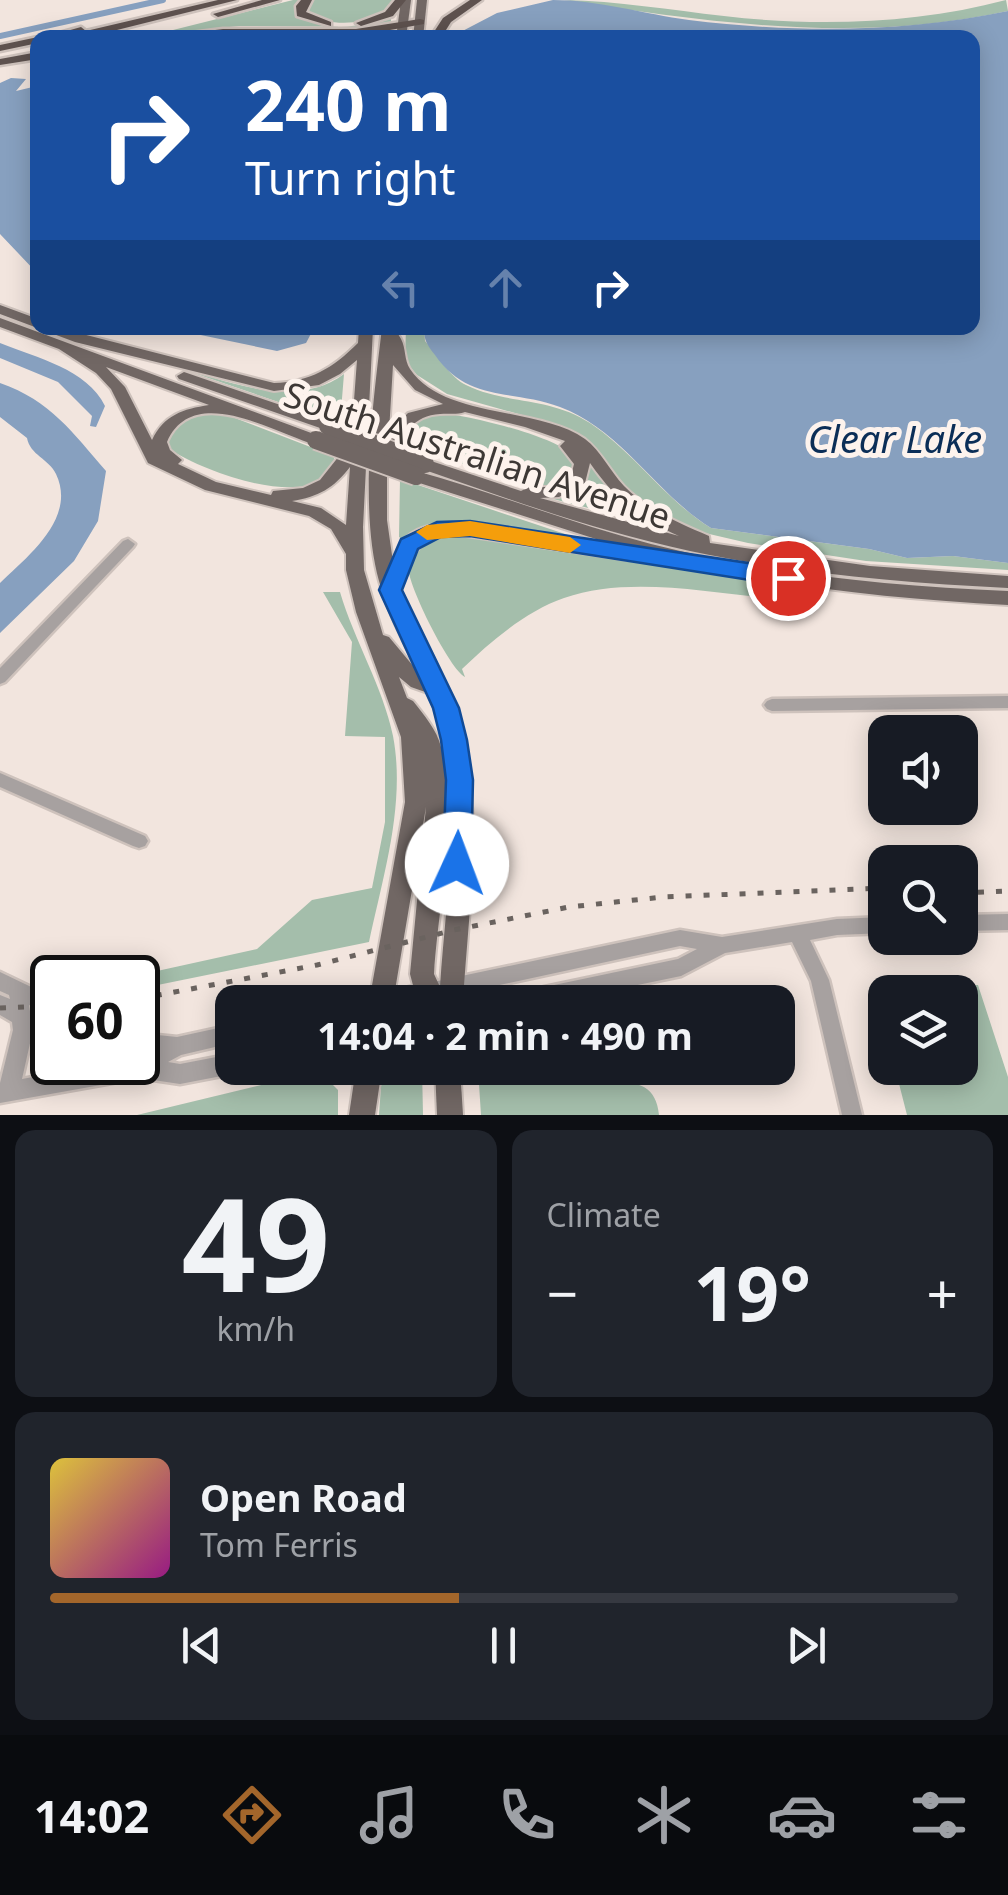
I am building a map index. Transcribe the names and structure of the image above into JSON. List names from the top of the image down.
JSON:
{
  "streets": {
    "main road": ["South Australian Avenue"]
  },
  "water": ["Clear Lake"],
  "page": {
    "turn": ["240 m", "Turn right"],
    "limit": "60",
    "trip": "14:04 · 2 min · 490 m",
    "tile": [
      ["49", "km/h"],
      "Climate"
    ],
    "heat": ["−", "19°", "+"],
    "song": ["Open Road", "Tom Ferris"],
    "tabs": "14:02"
  }
}
